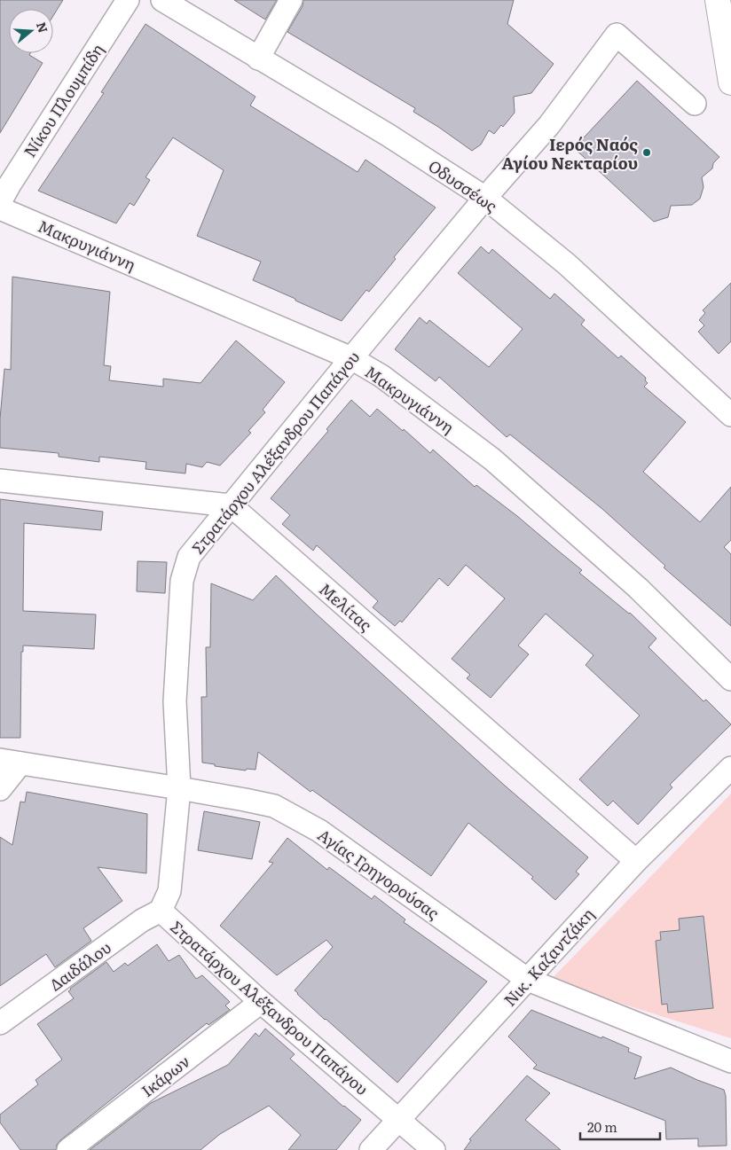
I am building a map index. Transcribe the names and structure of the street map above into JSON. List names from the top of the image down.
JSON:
{
  "streets": {
    "street": [
      "Νίκου Πλουμπίδη",
      "Οδυσσέως",
      "Μακρυγιάννη",
      "Στρατάρχου Αλέξανδρου Παπάγου",
      "Μελίτας",
      "Αγίας Γρηγορούσας",
      "Νικ. Καζαντζάκη",
      "Δαιδάλου",
      "Ικάρων"
    ]
  },
  "crossings": [
    ["Οδυσσέως", "Στρατάρχου Αλέξανδρου Παπάγου"],
    ["Μακρυγιάννη", "Στρατάρχου Αλέξανδρου Παπάγου"],
    ["Στρατάρχου Αλέξανδρου Παπάγου", "Μελίτας"],
    ["Στρατάρχου Αλέξανδρου Παπάγου", "Αγίας Γρηγορούσας"],
    ["Στρατάρχου Αλέξανδρου Παπάγου", "Νικ. Καζαντζάκη"],
    ["Στρατάρχου Αλέξανδρου Παπάγου", "Δαιδάλου"],
    ["Στρατάρχου Αλέξανδρου Παπάγου", "Ικάρων"],
    ["Μελίτας", "Νικ. Καζαντζάκη"],
    ["Αγίας Γρηγορούσας", "Νικ. Καζαντζάκη"]
  ],
  "places": ["Ιερός Ναός Αγίου Νεκταρίου"],
  "scale_bar": "20 m",
  "north": "right"
}
